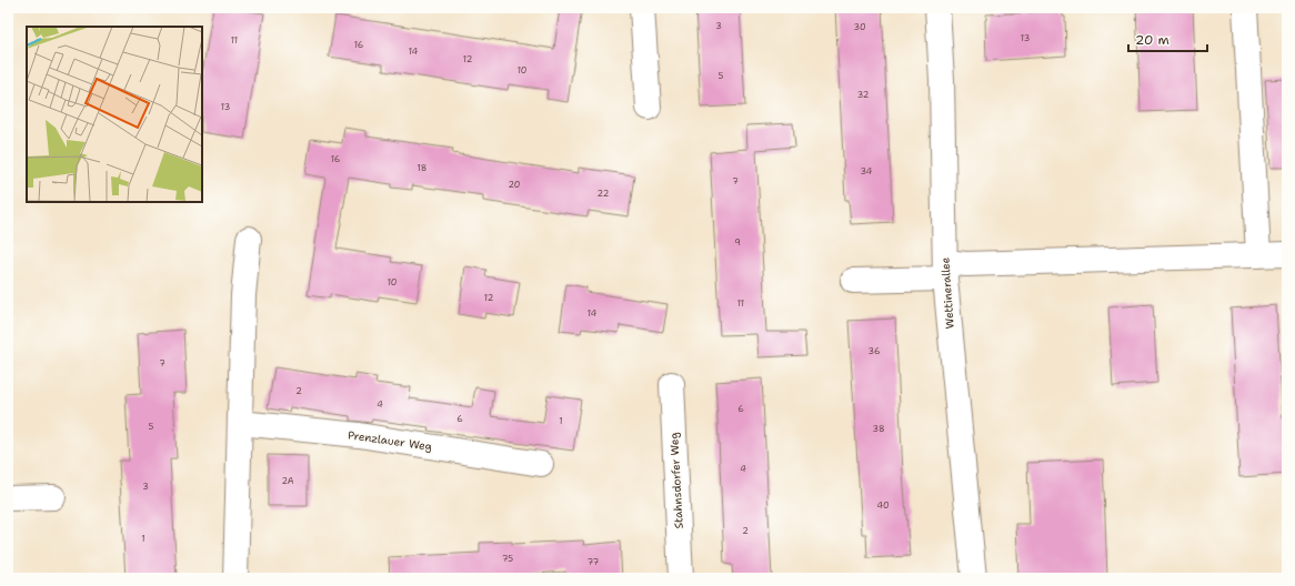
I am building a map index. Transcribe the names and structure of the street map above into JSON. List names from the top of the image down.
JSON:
{
  "streets": {
    "street": ["Wettinerallee", "Prenzlauer Weg", "Stahnsdorfer Weg"]
  },
  "house_numbers": [
    "3",
    "30",
    "13",
    "11",
    "16",
    "14",
    "12",
    "10",
    "5",
    "32",
    "13",
    "16",
    "18",
    "34",
    "7",
    "20",
    "22",
    "9",
    "10",
    "12",
    "11",
    "14",
    "36",
    "7",
    "2",
    "4",
    "6",
    "6",
    "1",
    "5",
    "38",
    "4",
    "2A",
    "3",
    "40",
    "2",
    "1",
    "75",
    "77"
  ],
  "scale_bar": "20 m"
}
